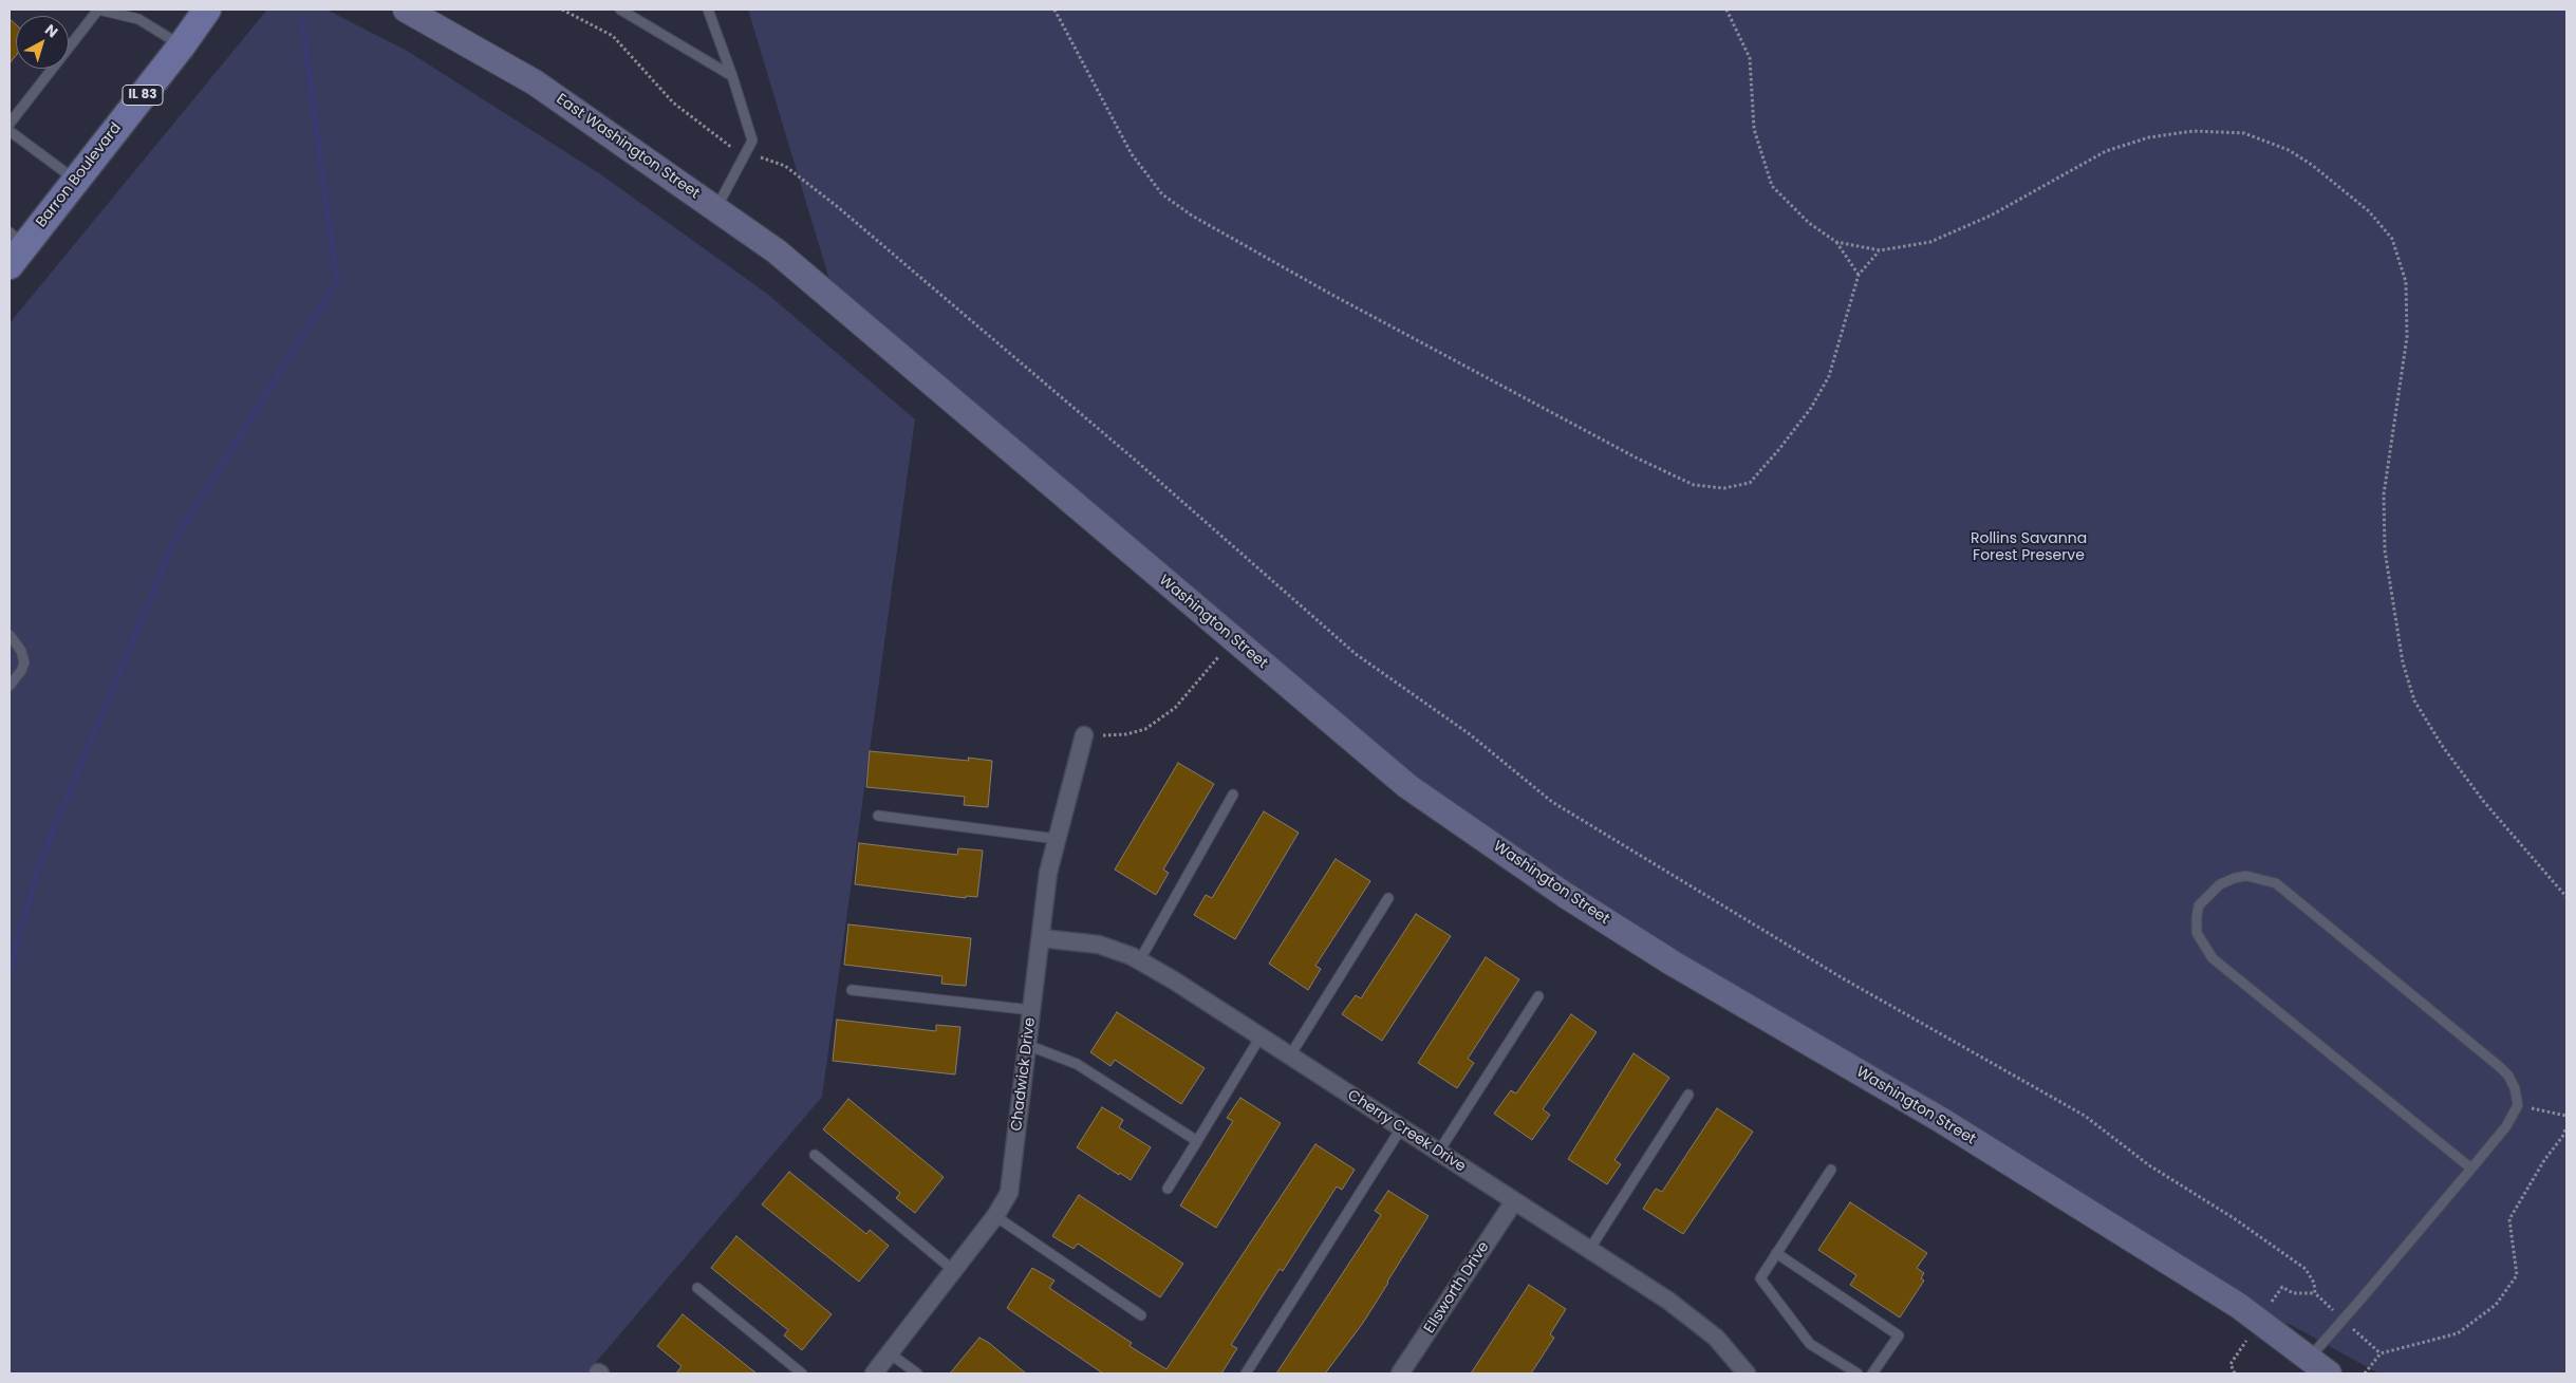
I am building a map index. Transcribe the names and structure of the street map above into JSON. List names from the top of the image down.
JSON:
{
  "streets": {
    "main road": [
      "IL 83",
      "East Washington Street",
      "Barron Boulevard",
      "Washington Street"
    ],
    "street": ["Chadwick Drive", "Cherry Creek Drive", "Ellsworth Drive"]
  },
  "crossings": [
    ["East Washington Street", "Washington Street"],
    ["Chadwick Drive", "Cherry Creek Drive"],
    ["Cherry Creek Drive", "Ellsworth Drive"]
  ],
  "parks": ["Rollins Savanna Forest Preserve"],
  "north": "top right"
}
